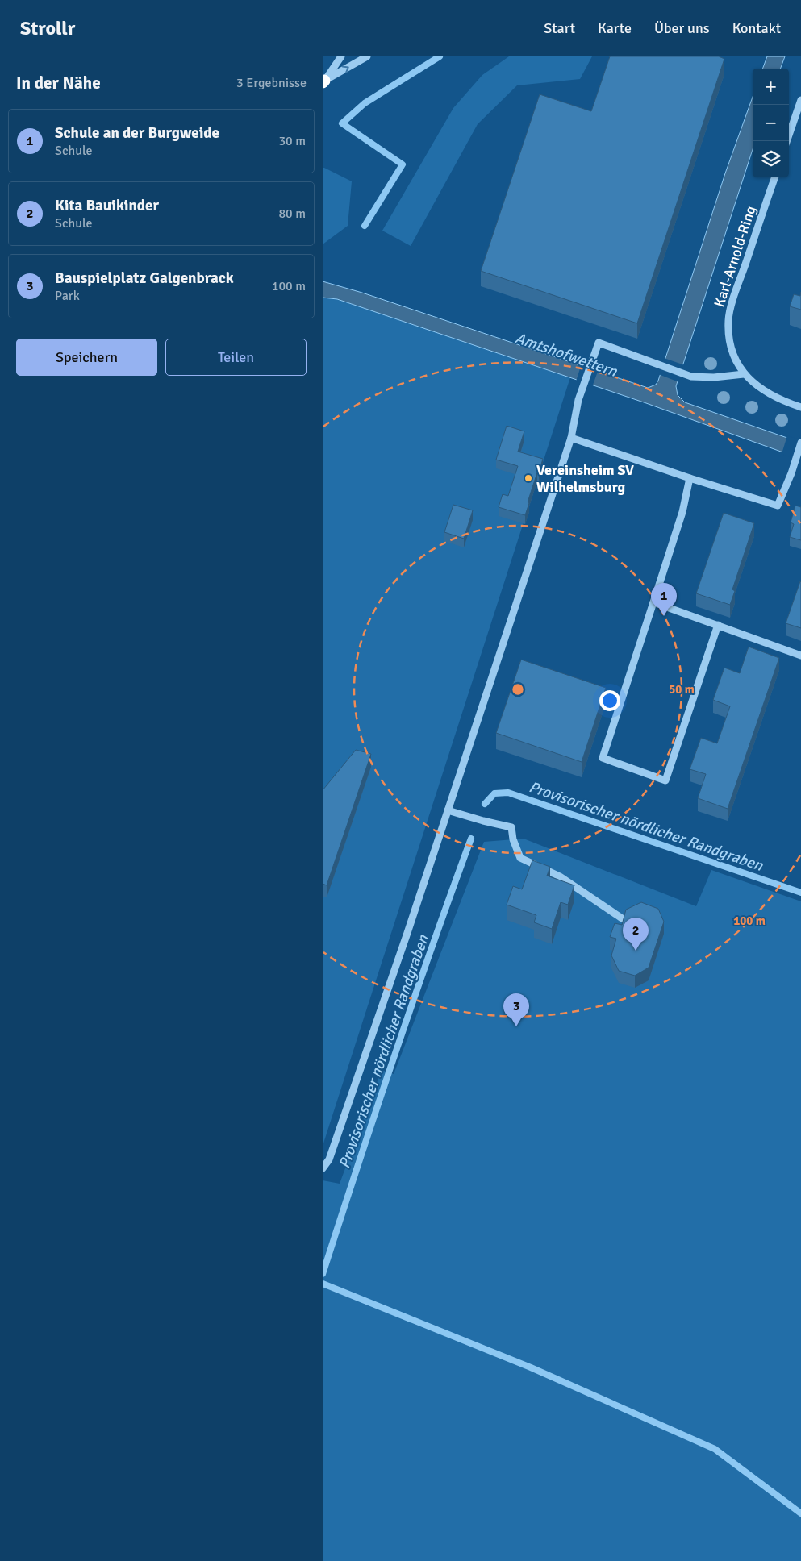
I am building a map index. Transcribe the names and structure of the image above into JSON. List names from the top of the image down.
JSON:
{
  "streets": {
    "street": ["Karl-Arnold-Ring"]
  },
  "water": ["Amtshofwettern", "Provisorischer nördlicher Randgraben"],
  "places": ["Vereinsheim SV Wilhelmsburg"],
  "page": {
    "header": "Strollr",
    "nav": [
      "Start",
      "Karte",
      "Über uns",
      "Kontakt"
    ],
    "heading": ["In der Nähe", "3 Ergebnisse"],
    "map_buttons": ["+", "−"],
    "list": [
      {
        "mark": "1",
        "name": "Schule an der Burgweide",
        "note": "Schule",
        "value": "30 m"
      },
      {
        "mark": "2",
        "name": "Kita Bauikinder",
        "note": "Schule",
        "value": "80 m"
      },
      {
        "mark": "3",
        "name": "Bauspielplatz Galgenbrack",
        "note": "Park",
        "value": "100 m"
      }
    ],
    "buttons": ["Speichern", "Teilen"],
    "pins": ["1", "2", "3"]
  },
  "rings": ["50 m", "100 m"]
}
